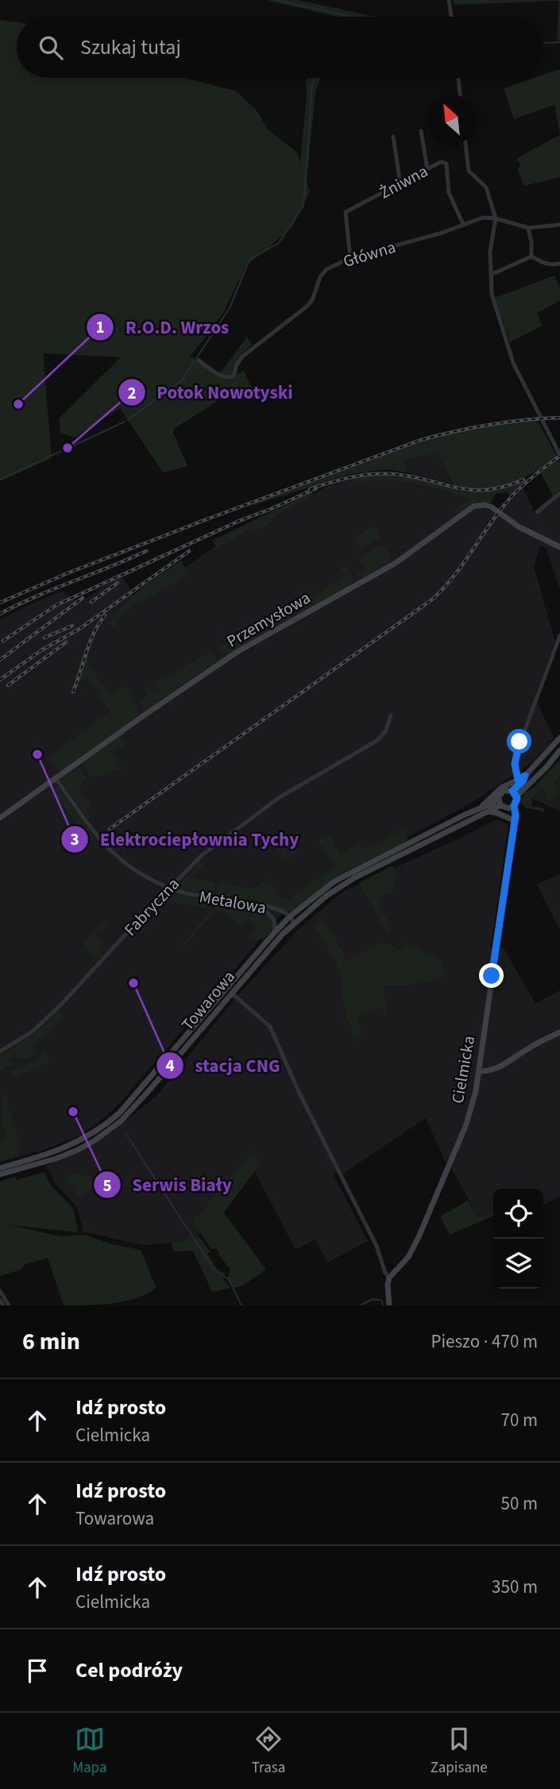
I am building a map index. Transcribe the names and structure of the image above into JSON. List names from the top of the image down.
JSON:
{
  "streets": {
    "street": [
      "Żniwna",
      "Główna",
      "Przemysłowa",
      "Metalowa",
      "Fabryczna",
      "Towarowa",
      "Cielmicka"
    ]
  },
  "crossings": [
    ["Żniwna", "Główna"],
    ["Przemysłowa", "Metalowa"],
    ["Metalowa", "Fabryczna"],
    ["Metalowa", "Towarowa"],
    ["Towarowa", "Cielmicka"]
  ],
  "places": [
    "R.O.D. Wrzos",
    "Potok Nowotyski",
    "Elektrociepłownia Tychy",
    "stacja CNG",
    "Serwis Biały"
  ],
  "north": "top left",
  "page": {
    "search": "Szukaj tutaj",
    "heading": ["6 min", "Pieszo · 470 m"],
    "list": [
      ["Idź prosto", "Cielmicka", "70 m"],
      ["Idź prosto", "Towarowa", "50 m"],
      ["Idź prosto", "Cielmicka", "350 m"],
      "Cel podróży"
    ],
    "nav": ["Mapa", "Trasa", "Zapisane"]
  }
}
